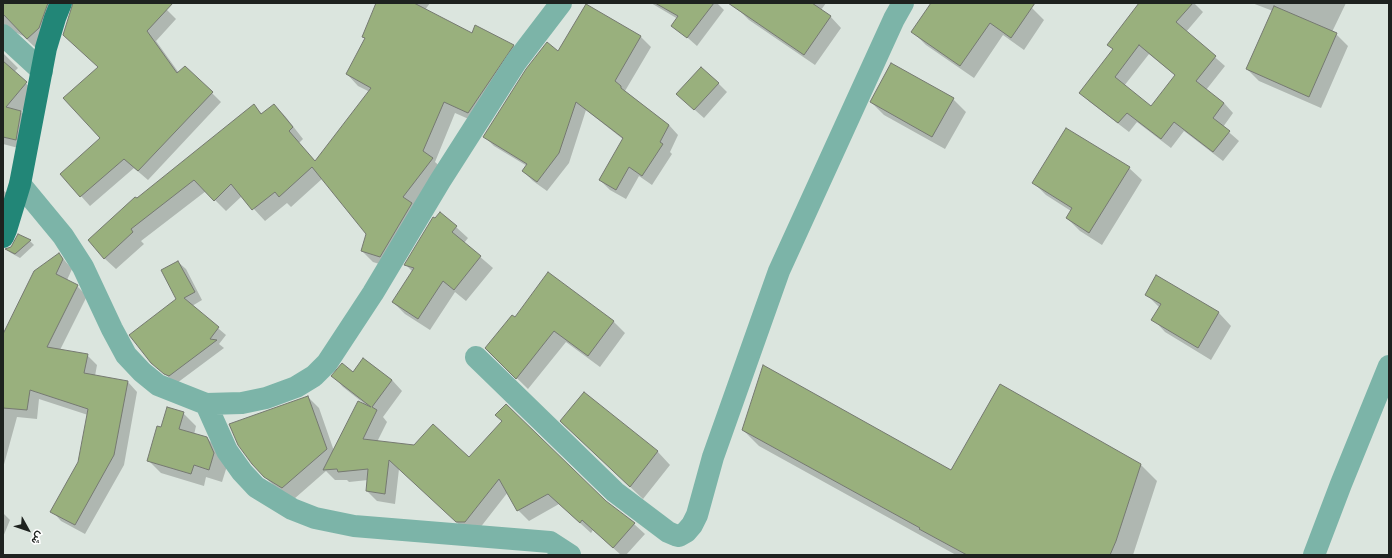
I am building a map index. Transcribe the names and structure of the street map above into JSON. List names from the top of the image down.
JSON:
{
  "north": "bottom right"
}
